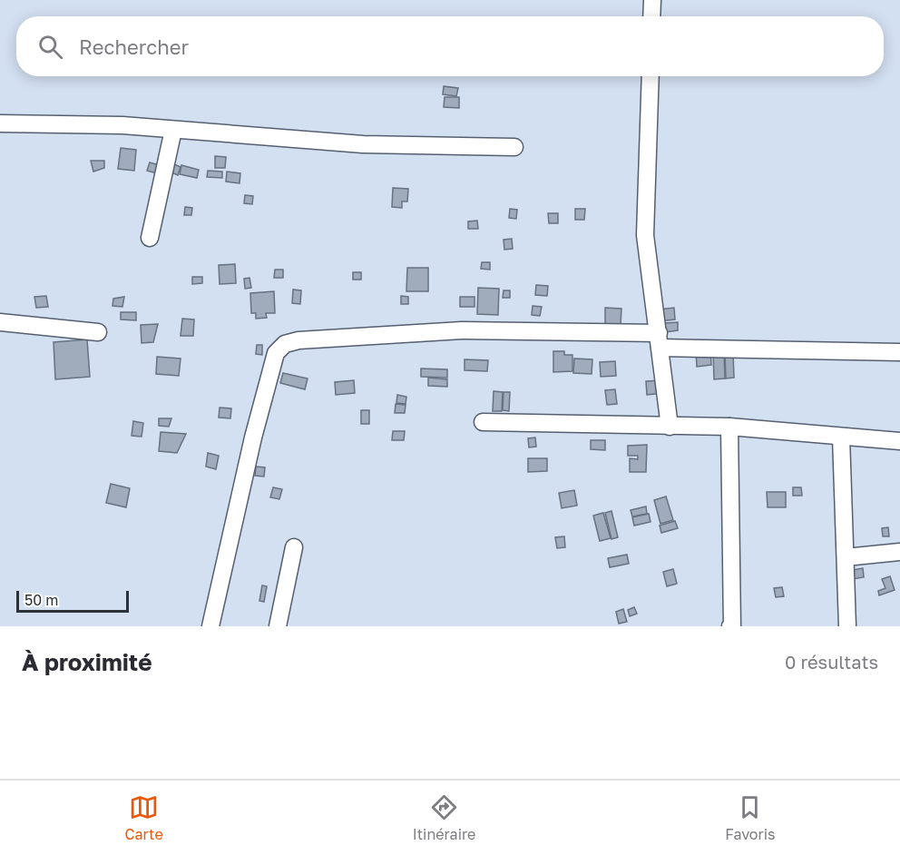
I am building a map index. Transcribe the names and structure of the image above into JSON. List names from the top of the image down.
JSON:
{
  "scale_bar": "50 m",
  "page": {
    "search": "Rechercher",
    "scale": "50 m",
    "heading": ["À proximité", "0 résultats"],
    "nav": ["Carte", "Itinéraire", "Favoris"]
  }
}
